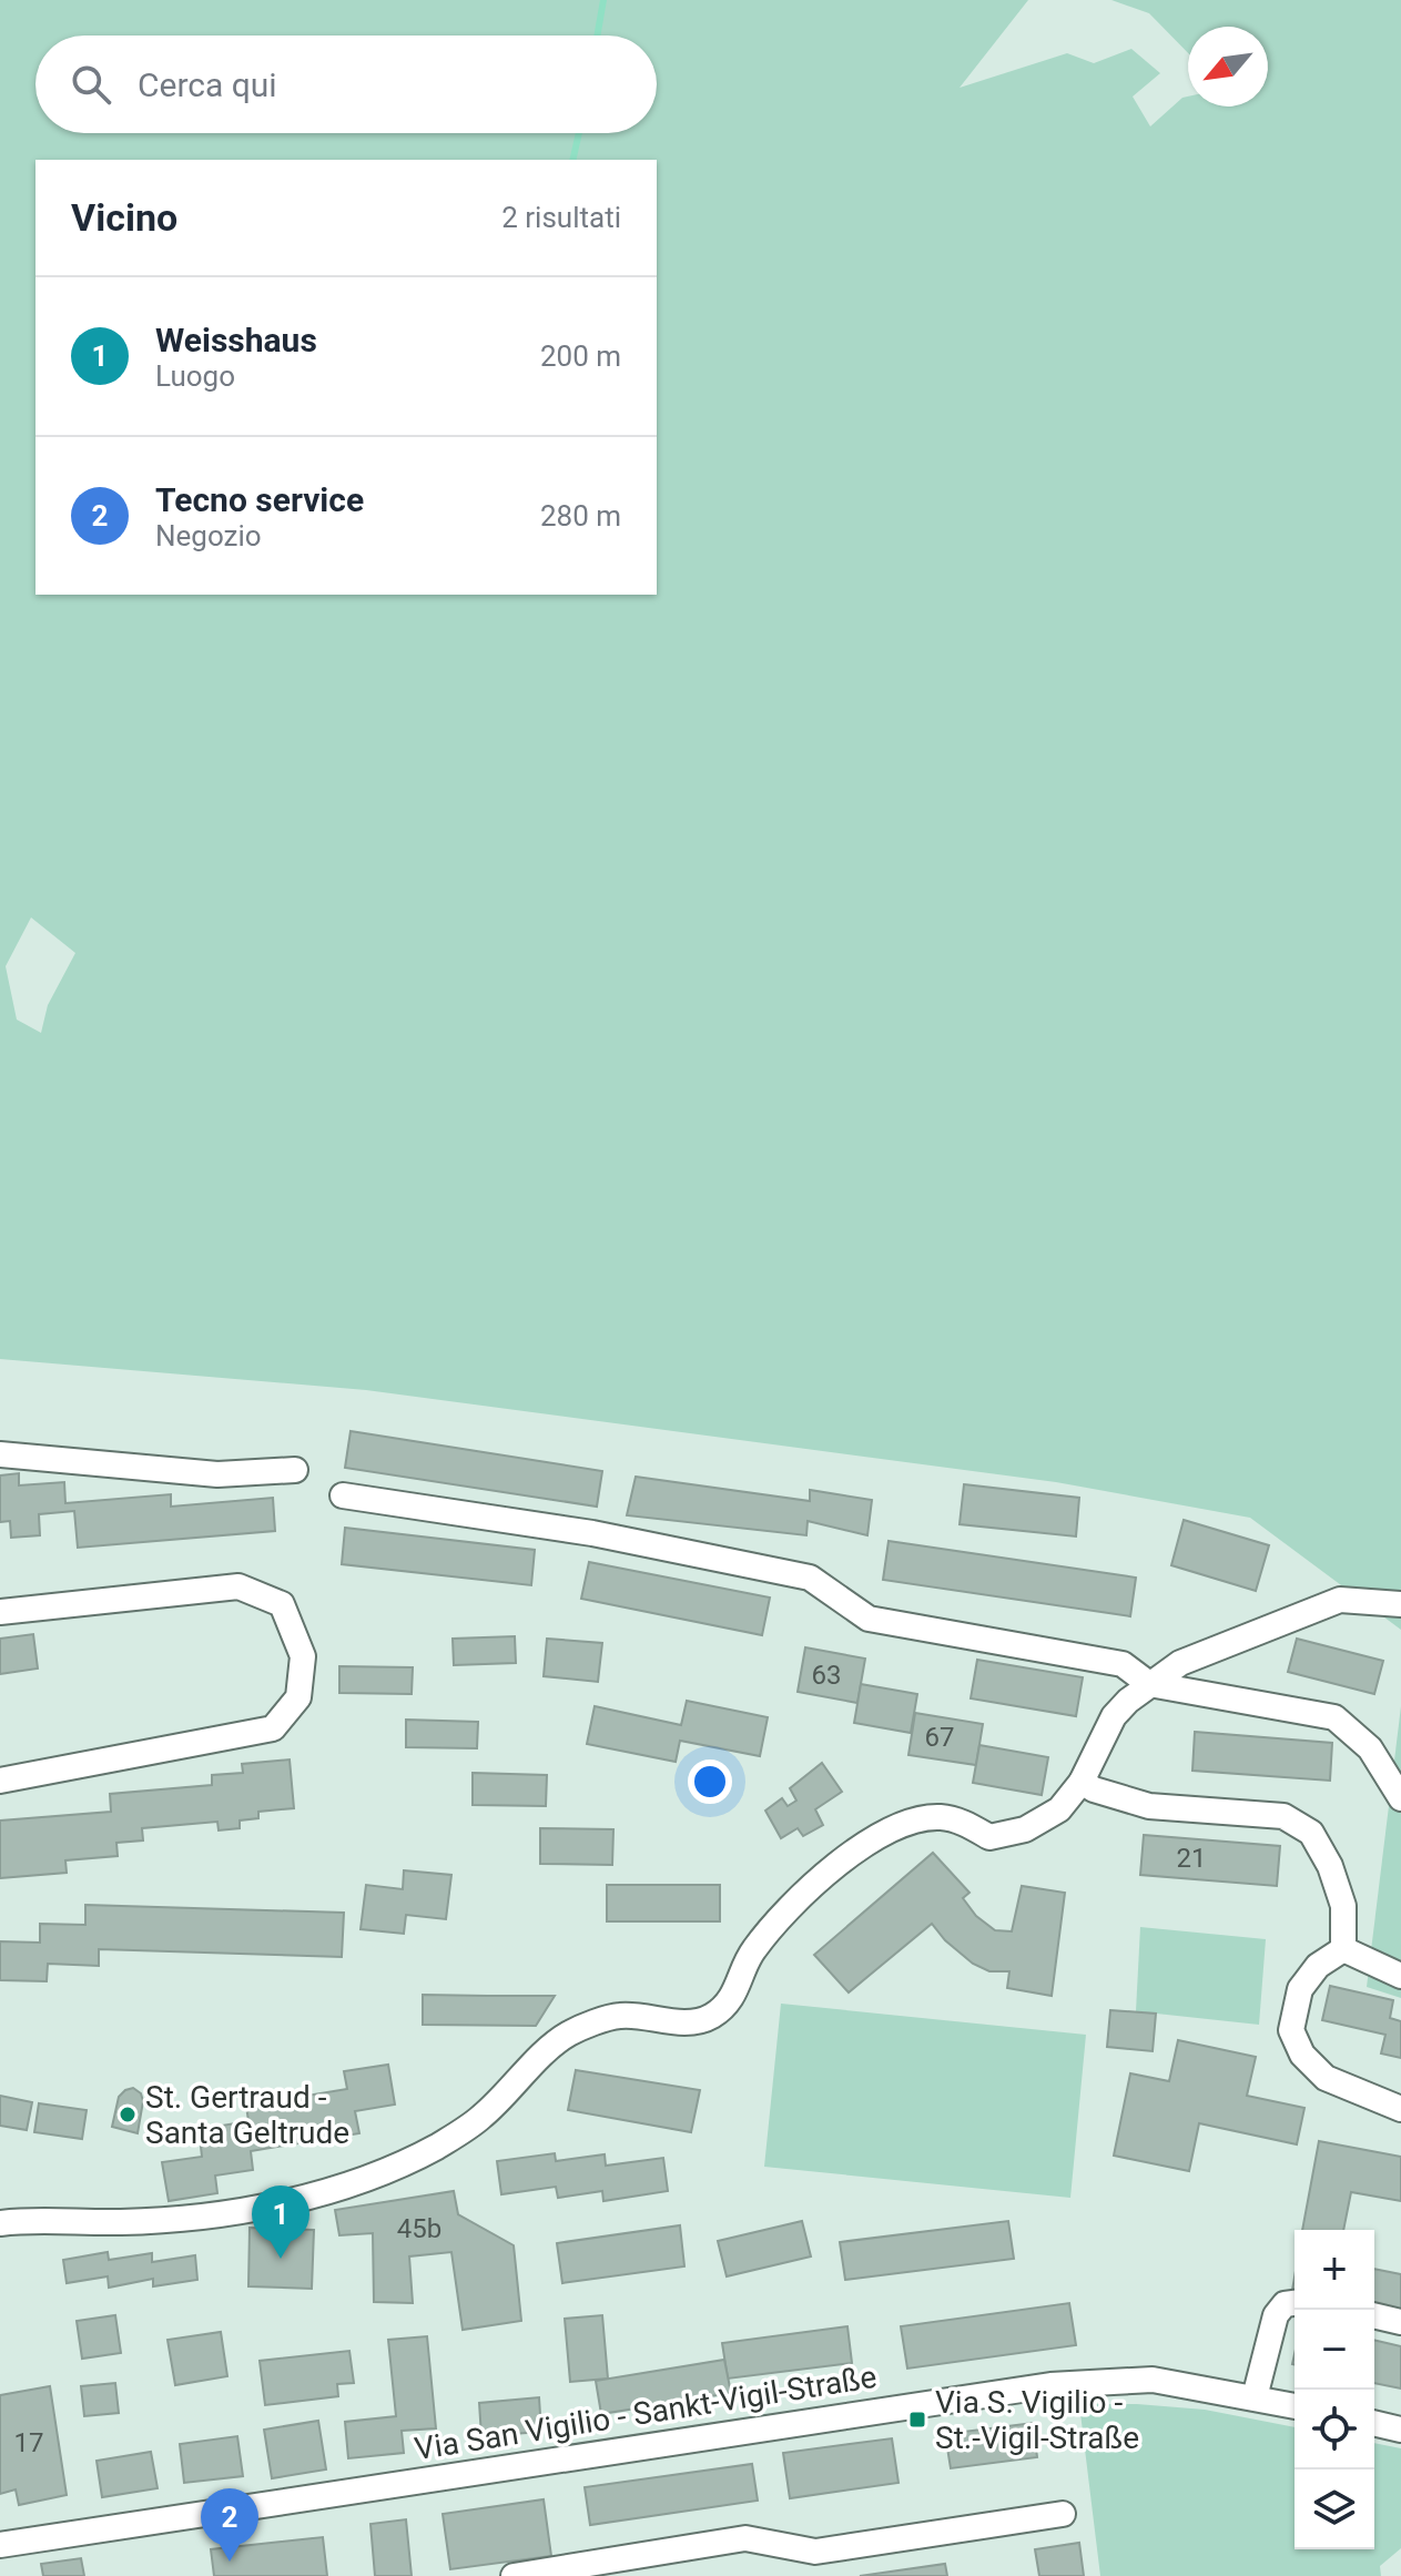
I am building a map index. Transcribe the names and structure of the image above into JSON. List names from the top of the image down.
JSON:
{
  "streets": {
    "street": ["Via San Vigilio - Sankt-Vigil-Straße"]
  },
  "places": {
    "other": ["St. Gertraud - Santa Geltrude"],
    "transit": ["Via S. Vigilio - St.-Vigil-Straße"]
  },
  "house_numbers": [
    "63",
    "67",
    "21",
    "45b",
    "17"
  ],
  "north": "bottom left",
  "page": {
    "search": "Cerca qui",
    "heading": ["Vicino", "2 risultati"],
    "list": [
      {
        "mark": "1",
        "name": "Weisshaus",
        "note": "Luogo",
        "value": "200 m"
      },
      {
        "mark": "2",
        "name": "Tecno service",
        "note": "Negozio",
        "value": "280 m"
      }
    ],
    "pins": ["1", "2"],
    "map_buttons": ["+", "−"]
  }
}
